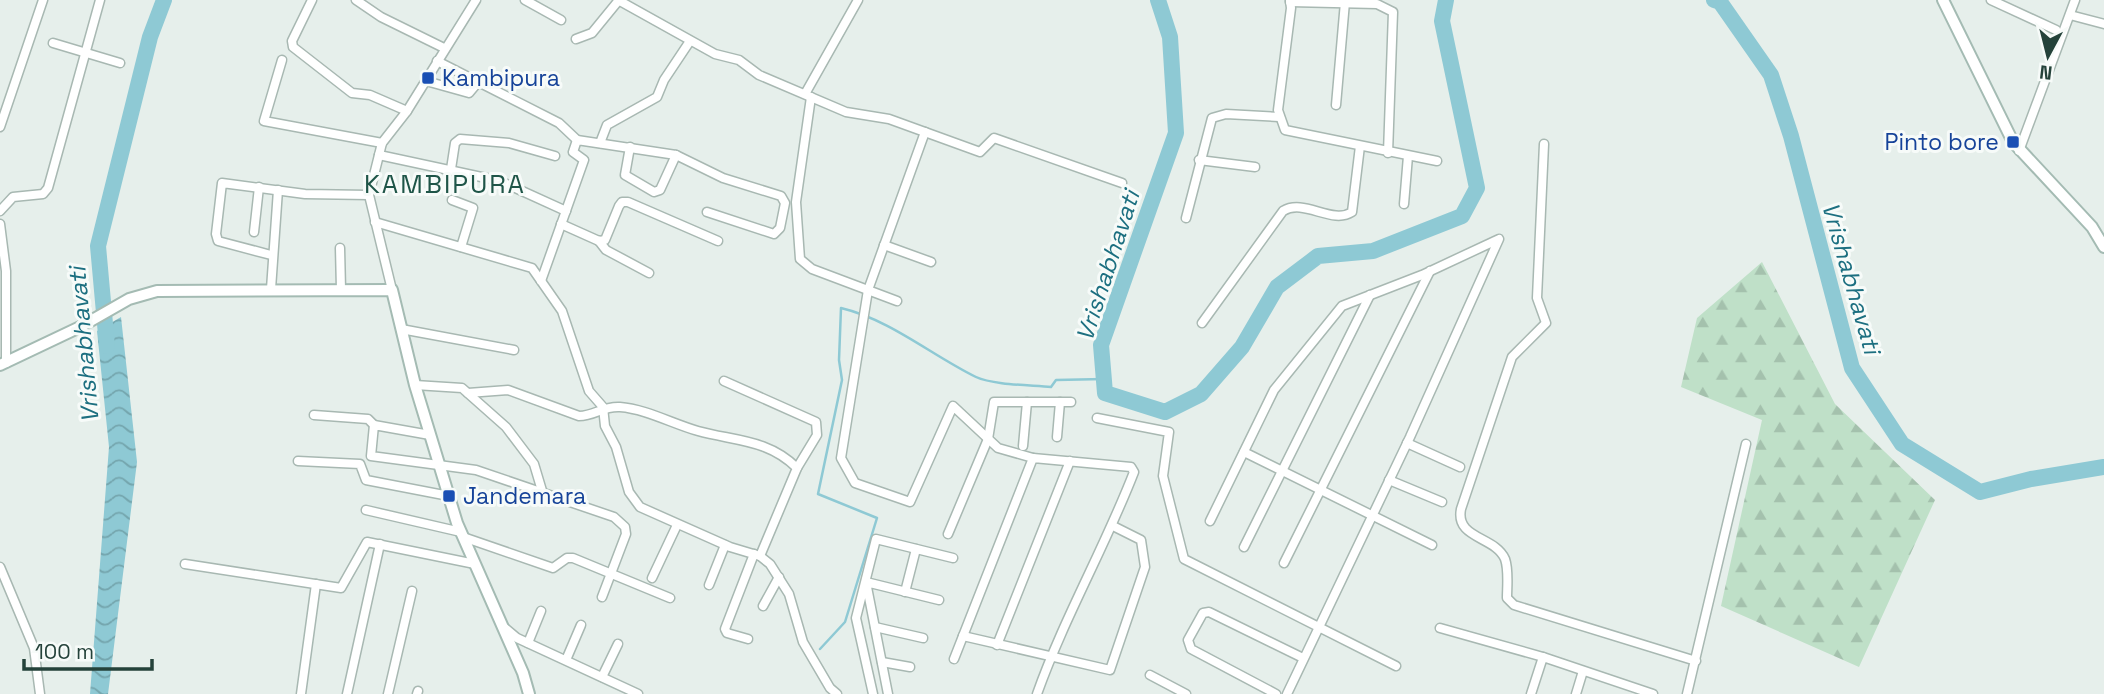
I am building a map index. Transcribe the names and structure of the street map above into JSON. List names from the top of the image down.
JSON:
{
  "districts": ["KAMBIPURA"],
  "water": ["Vrishabhavati"],
  "places": {
    "transit": ["Kambipura", "Pinto bore", "Jandemara"]
  },
  "scale_bar": "100 m",
  "north": "bottom"
}
